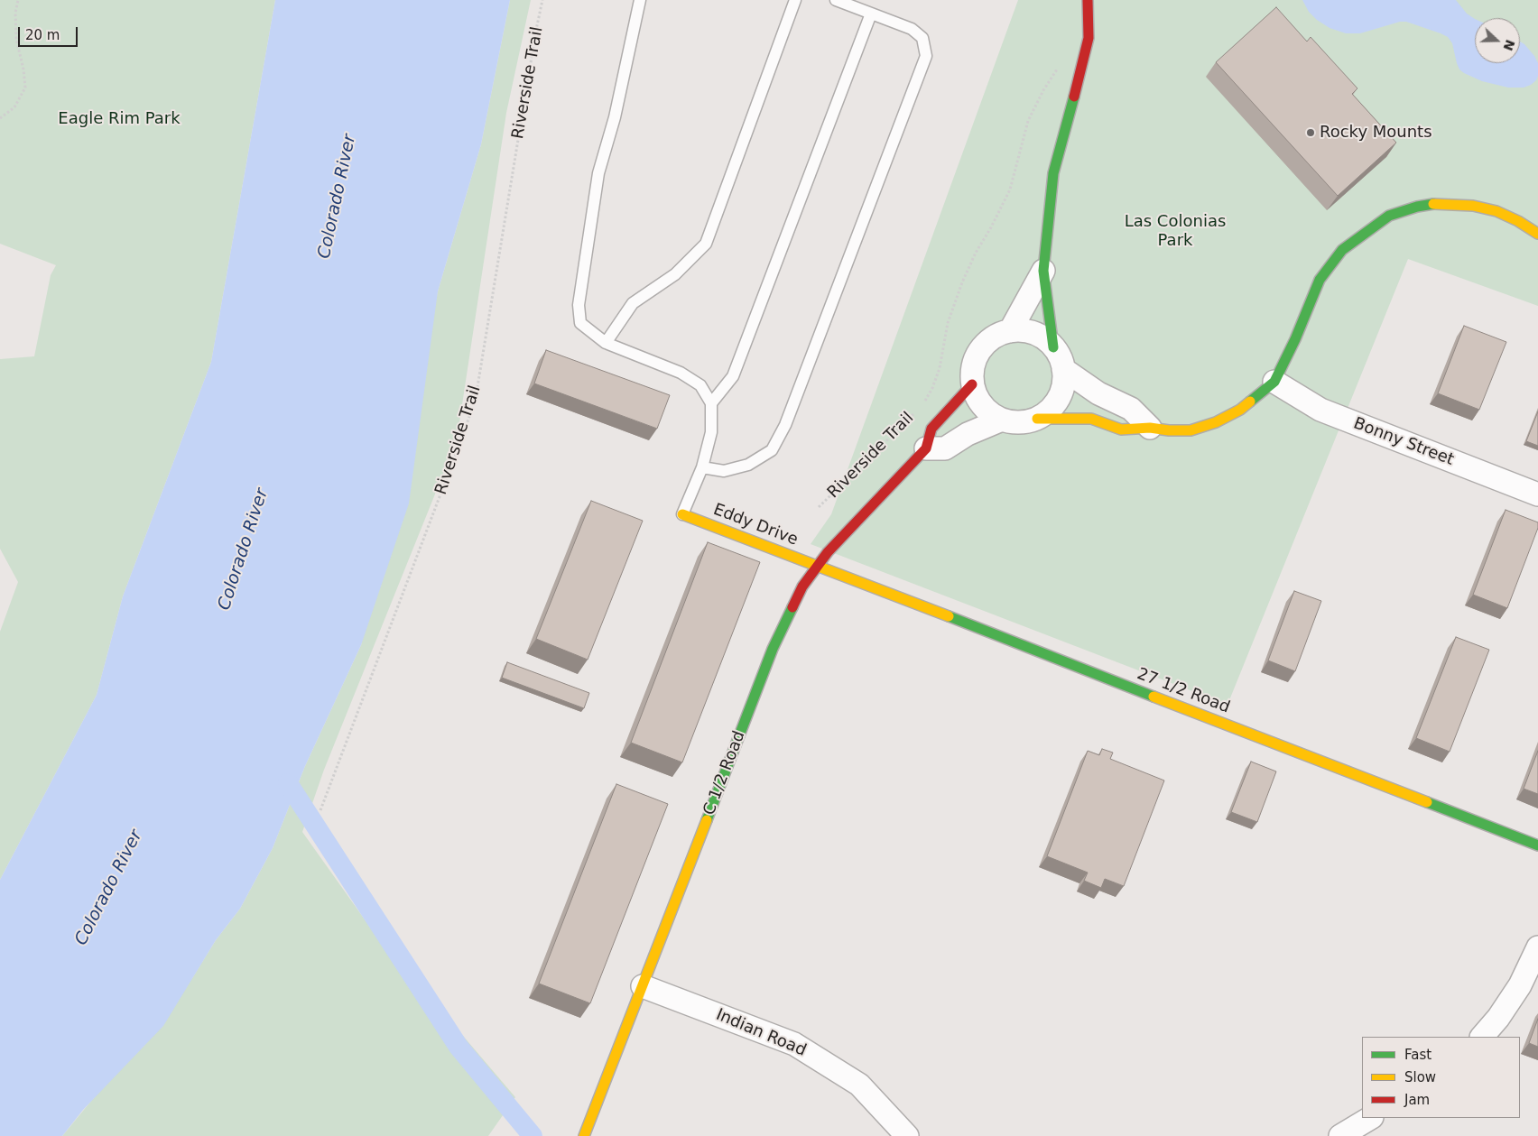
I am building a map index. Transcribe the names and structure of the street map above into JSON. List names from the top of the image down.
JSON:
{
  "streets": {
    "street": [
      "Bonny Street",
      "Eddy Drive",
      "27 1/2 Road",
      "C 1/2 Road",
      "Indian Road"
    ],
    "path": ["Riverside Trail"]
  },
  "crossings": [
    ["Eddy Drive", "27 1/2 Road"],
    ["Eddy Drive", "C 1/2 Road"],
    ["27 1/2 Road", "C 1/2 Road"],
    ["C 1/2 Road", "Indian Road"]
  ],
  "water": ["Colorado River"],
  "parks": ["Eagle Rim Park", "Las Colonias Park"],
  "places": ["Rocky Mounts"],
  "legend": ["Fast", "Slow", "Jam"],
  "scale_bar": "20 m",
  "north": "right"
}
